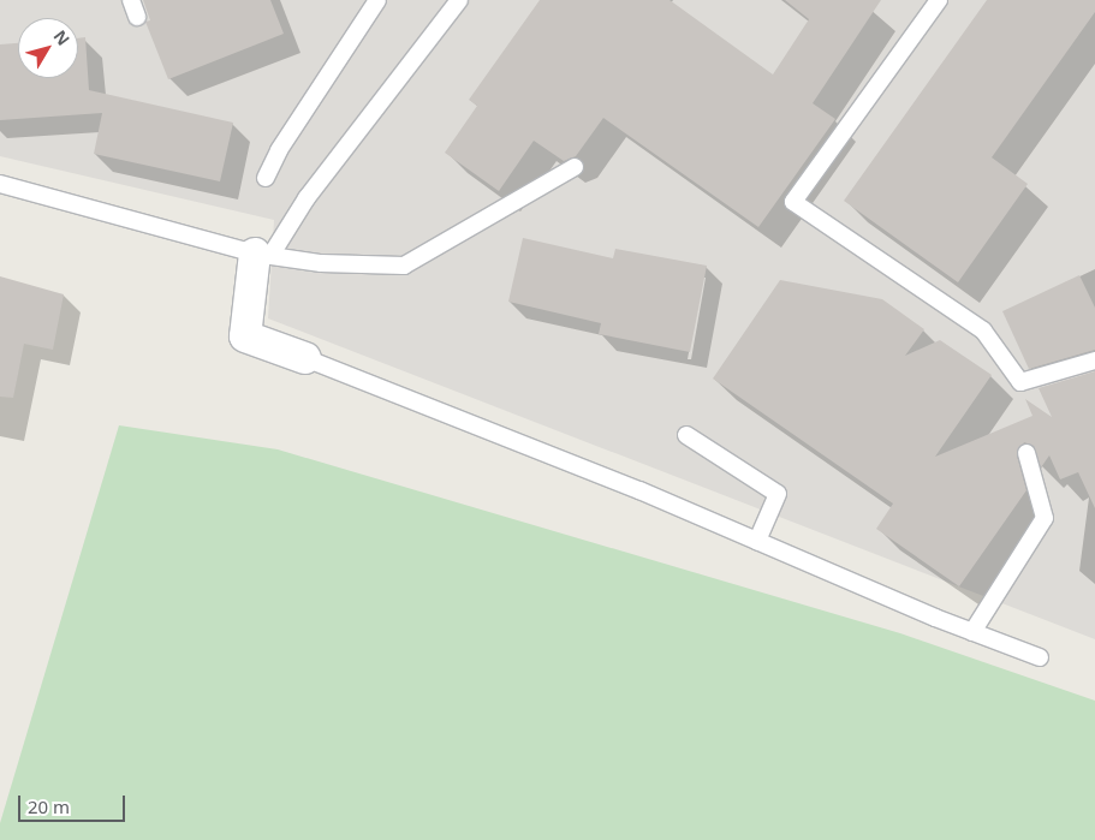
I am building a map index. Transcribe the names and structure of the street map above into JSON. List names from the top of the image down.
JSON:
{
  "scale_bar": "20 m",
  "north": "top right"
}
